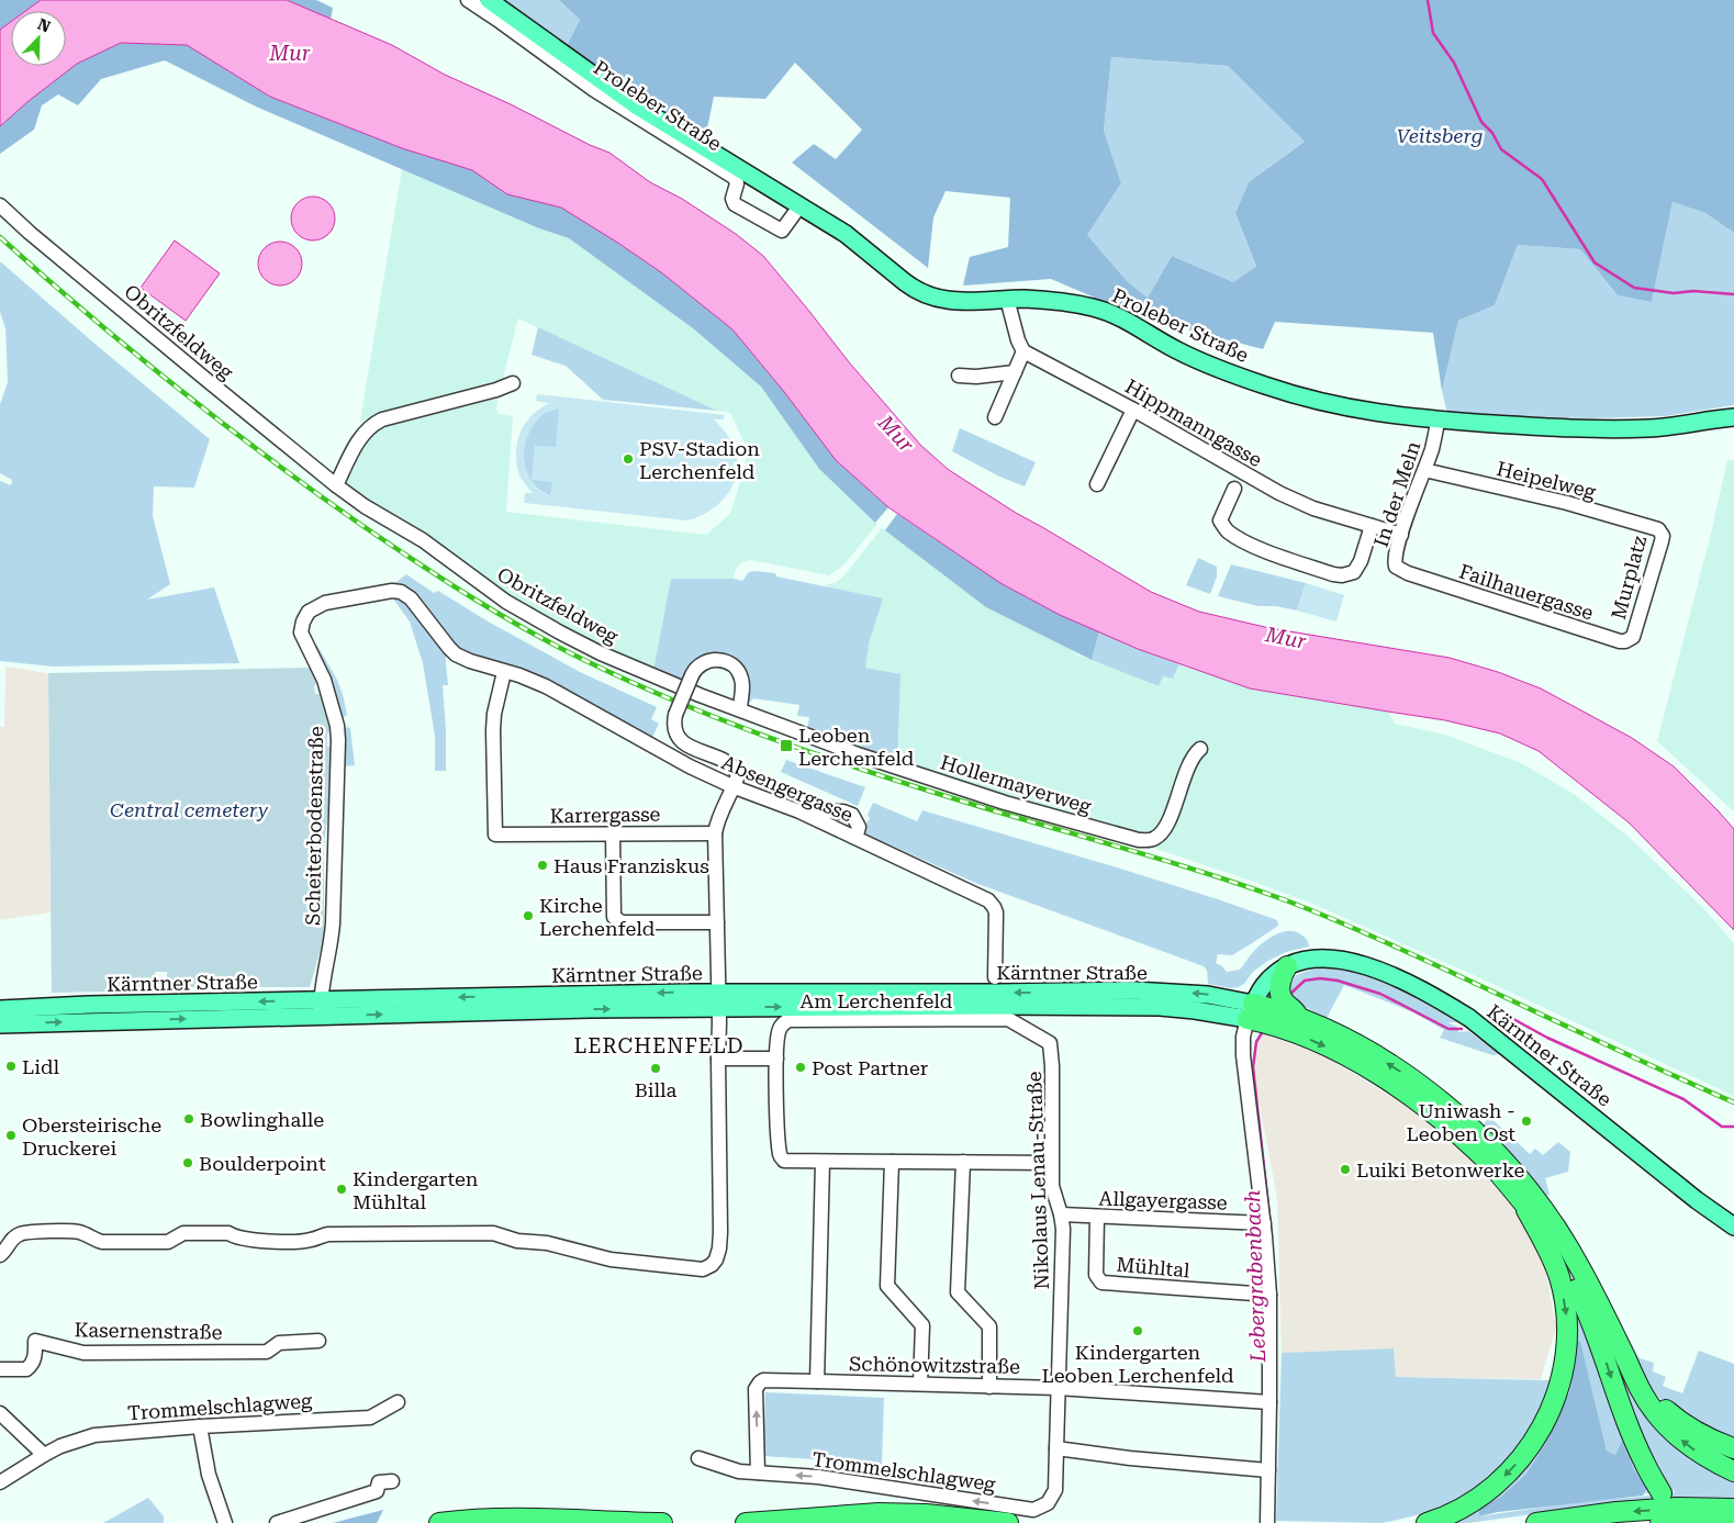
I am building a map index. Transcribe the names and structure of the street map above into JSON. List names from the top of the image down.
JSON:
{
  "streets": {
    "main road": ["Proleber Straße", "Kärntner Straße"],
    "street": [
      "Obritzfeldweg",
      "Hippmanngasse",
      "Heipelweg",
      "In der Meln",
      "Murplatz",
      "Failhauergasse",
      "Hollermayerweg",
      "Absengergasse",
      "Karrergasse",
      "Scheiterbodenstraße",
      "Am Lerchenfeld",
      "Nikolaus Lenau-Straße",
      "Allgayergasse",
      "Mühltal",
      "Kasernenstraße",
      "Schönowitzstraße",
      "Trommelschlagweg"
    ]
  },
  "crossings": [
    ["Proleber Straße", "In der Meln"],
    ["Obritzfeldweg", "Hollermayerweg"],
    ["Hippmanngasse", "In der Meln"],
    ["Heipelweg", "In der Meln"],
    ["Heipelweg", "Murplatz"],
    ["In der Meln", "Failhauergasse"],
    ["Murplatz", "Failhauergasse"],
    ["Absengergasse", "Karrergasse"],
    ["Absengergasse", "Scheiterbodenstraße"],
    ["Karrergasse", "Scheiterbodenstraße"],
    ["Scheiterbodenstraße", "Kärntner Straße"],
    ["Am Lerchenfeld", "Nikolaus Lenau-Straße"],
    ["Nikolaus Lenau-Straße", "Allgayergasse"],
    ["Nikolaus Lenau-Straße", "Schönowitzstraße"],
    ["Nikolaus Lenau-Straße", "Trommelschlagweg"],
    ["Allgayergasse", "Mühltal"],
    ["Schönowitzstraße", "Trommelschlagweg"]
  ],
  "districts": ["LERCHENFELD"],
  "water": ["Mur", "Lebergrabenbach"],
  "parks": ["Veitsberg", "Central cemetery"],
  "places": {
    "other": [
      "PSV-Stadion Lerchenfeld",
      "Haus Franziskus",
      "Kirche Lerchenfeld",
      "Lidl",
      "Post Partner",
      "Billa",
      "Bowlinghalle",
      "Uniwash - Leoben Ost",
      "Obersteirische Druckerei",
      "Boulderpoint",
      "Luiki Betonwerke",
      "Kindergarten Mühltal",
      "Kindergarten Leoben Lerchenfeld"
    ],
    "transit": ["Leoben Lerchenfeld"]
  },
  "north": "top right"
}
